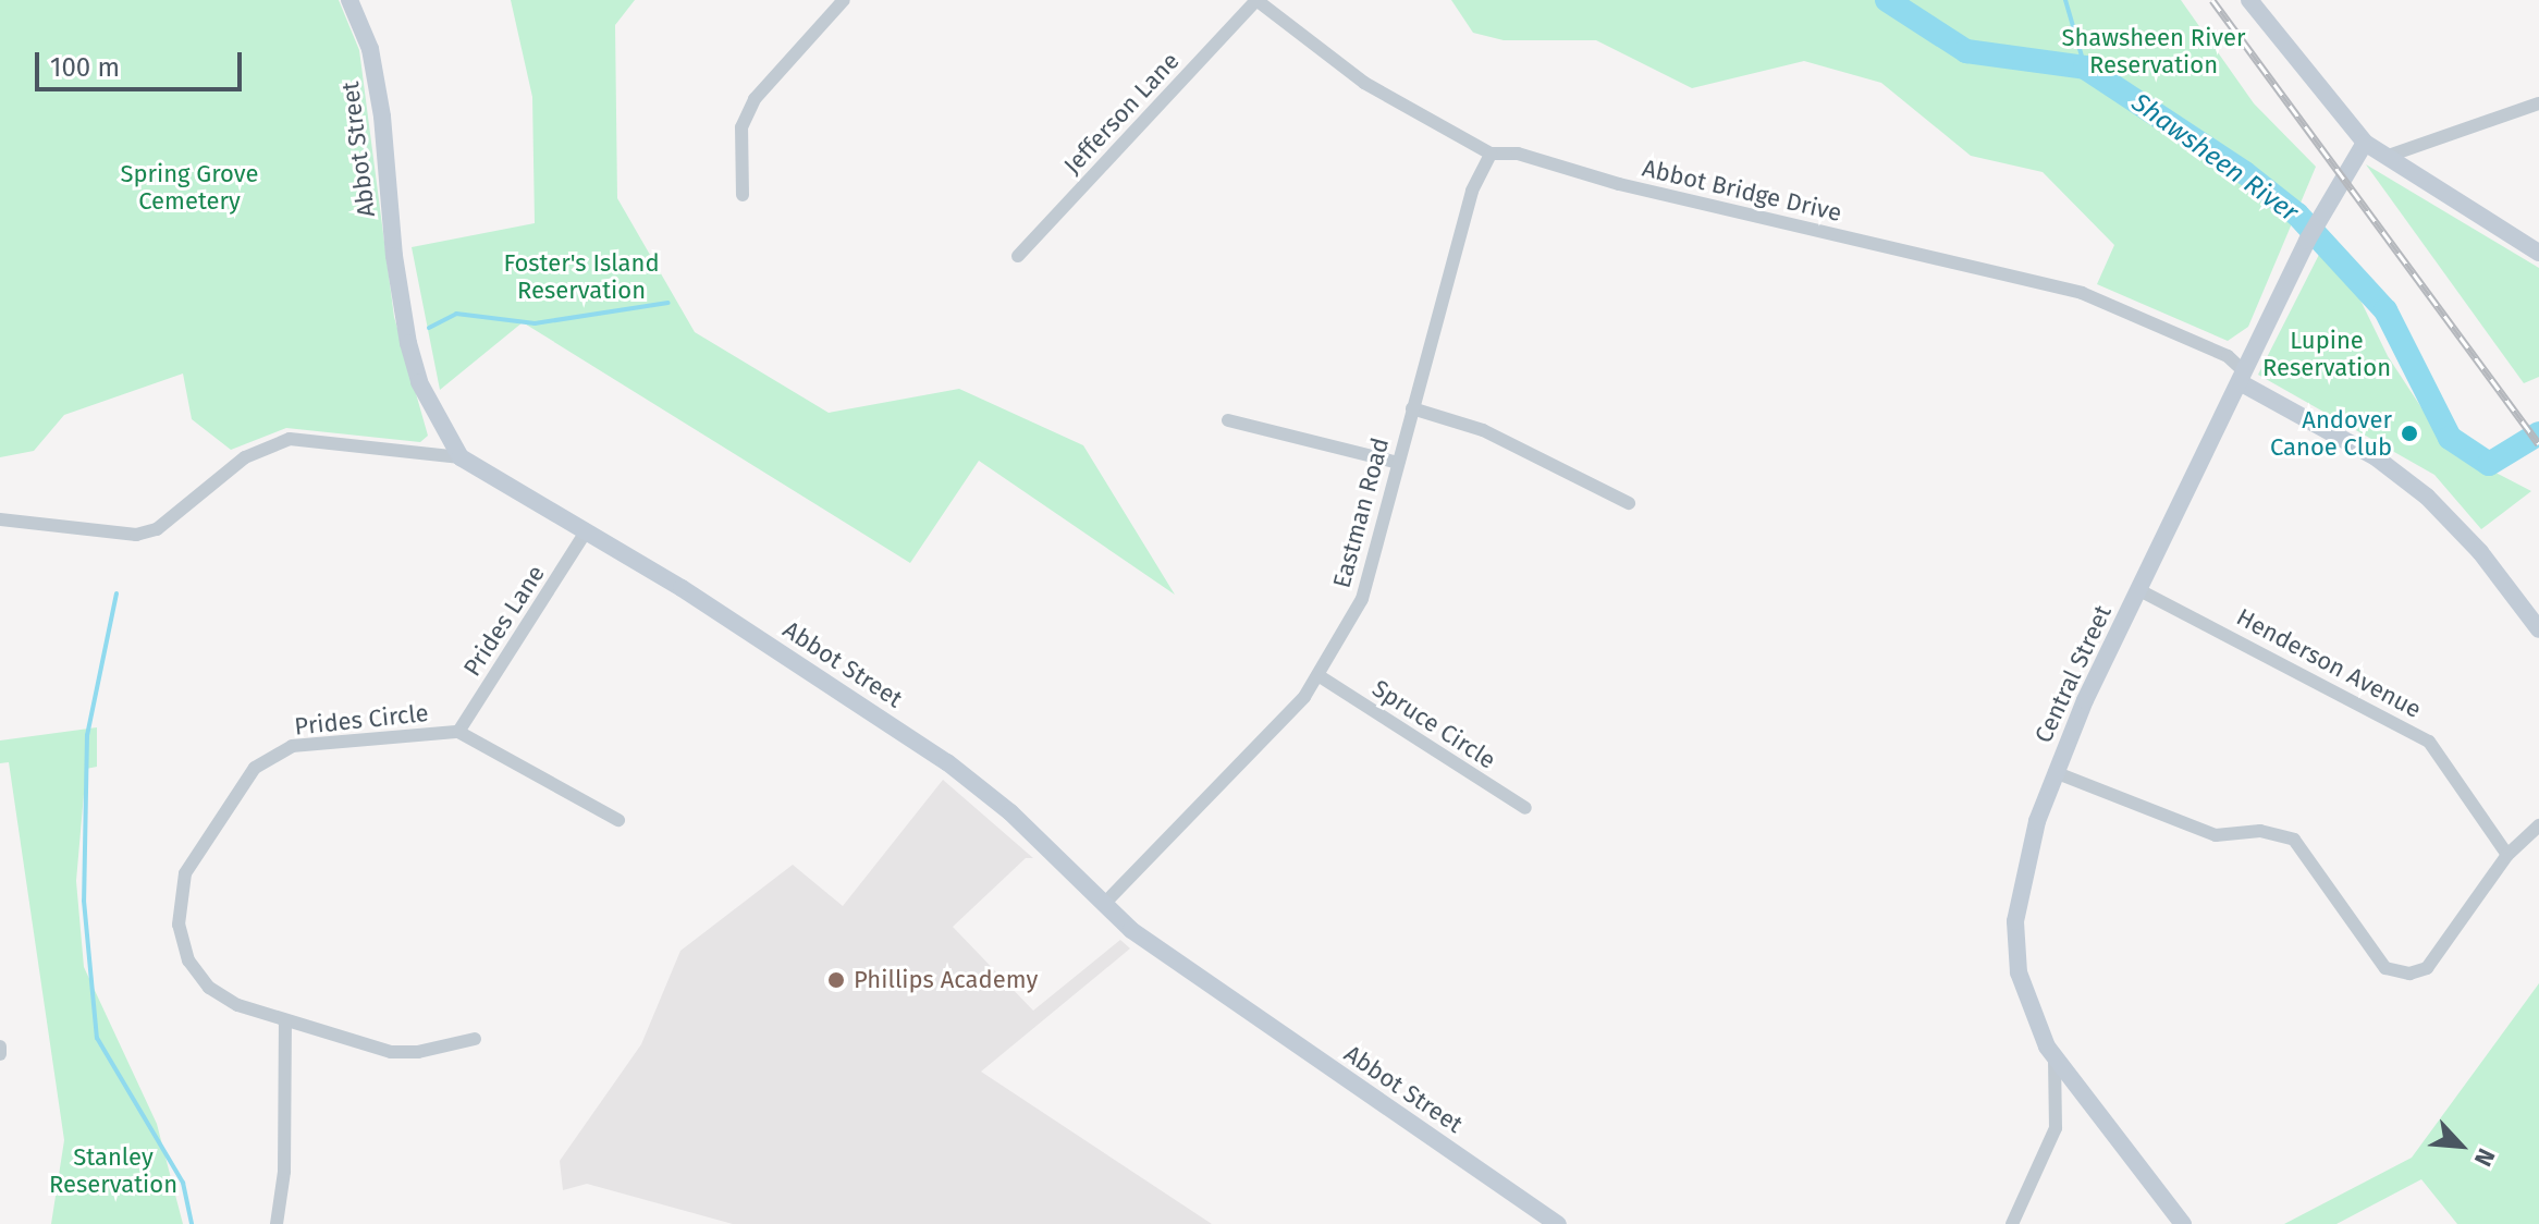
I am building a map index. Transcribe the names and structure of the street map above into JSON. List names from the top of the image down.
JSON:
{
  "streets": {
    "street": [
      "Jefferson Lane",
      "Abbot Street",
      "Abbot Bridge Drive",
      "Eastman Road",
      "Prides Lane",
      "Henderson Avenue",
      "Central Street",
      "Prides Circle",
      "Spruce Circle"
    ]
  },
  "crossings": [
    ["Jefferson Lane", "Abbot Bridge Drive"],
    ["Abbot Street", "Eastman Road"],
    ["Abbot Street", "Prides Lane"],
    ["Abbot Bridge Drive", "Eastman Road"],
    ["Abbot Bridge Drive", "Central Street"],
    ["Eastman Road", "Spruce Circle"],
    ["Prides Lane", "Prides Circle"],
    ["Henderson Avenue", "Central Street"]
  ],
  "water": ["Shawsheen River"],
  "parks": [
    "Shawsheen River Reservation",
    "Spring Grove Cemetery",
    "Foster's Island Reservation",
    "Lupine Reservation",
    "Stanley Reservation"
  ],
  "places": ["Andover Canoe Club", "Phillips Academy"],
  "scale_bar": "100 m",
  "north": "bottom right"
}
